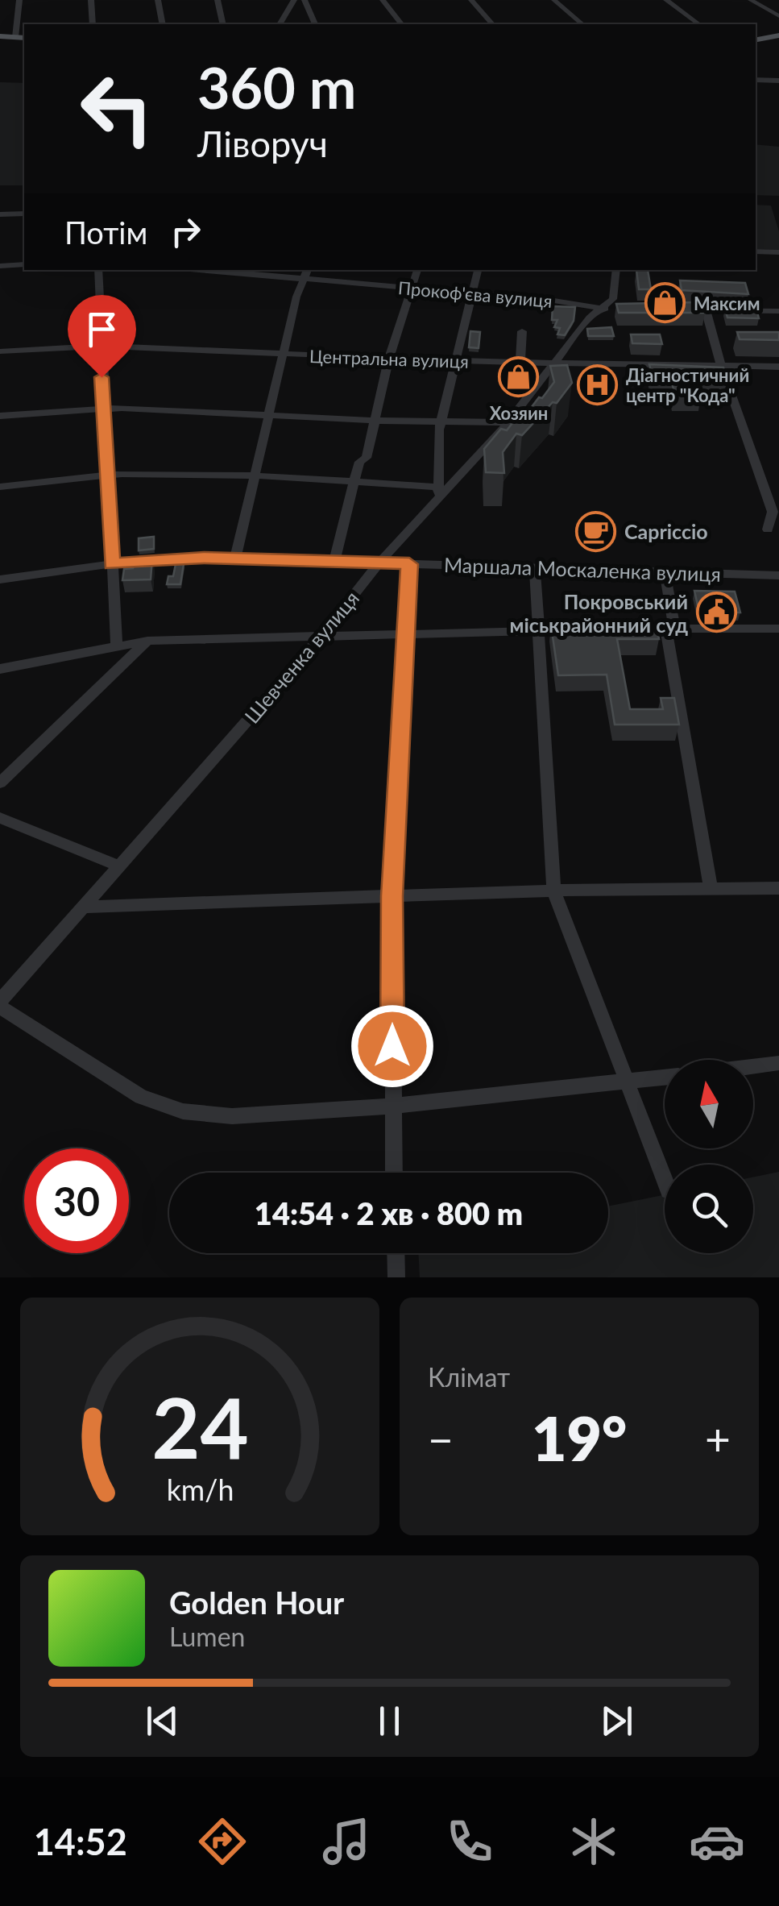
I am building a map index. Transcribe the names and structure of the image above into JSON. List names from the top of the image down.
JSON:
{
  "streets": {
    "street": [
      "Прокоф'єва вулиця",
      "Центральна вулиця",
      "Маршала Москаленка вулиця",
      "Шевченка вулиця"
    ]
  },
  "crossings": [
    ["Прокоф'єва вулиця", "Шевченка вулиця"],
    ["Центральна вулиця", "Шевченка вулиця"],
    ["Маршала Москаленка вулиця", "Шевченка вулиця"]
  ],
  "places": {
    "shop": ["Максим", "Хозяин"],
    "hospital": ["Діагностичний центр \"Кода\""],
    "cafe": ["Capriccio"],
    "public building": ["Покровський міськрайонний суд"]
  },
  "north": "top",
  "page": {
    "turn": ["360 m", "Ліворуч"],
    "then": "Потім",
    "limit": "30",
    "trip": "14:54 · 2 хв · 800 m",
    "tile": "Клімат",
    "heat": ["−", "19°", "+"],
    "song": ["Golden Hour", "Lumen"],
    "tabs": "14:52",
    "gauge": ["24", "km/h"]
  }
}
